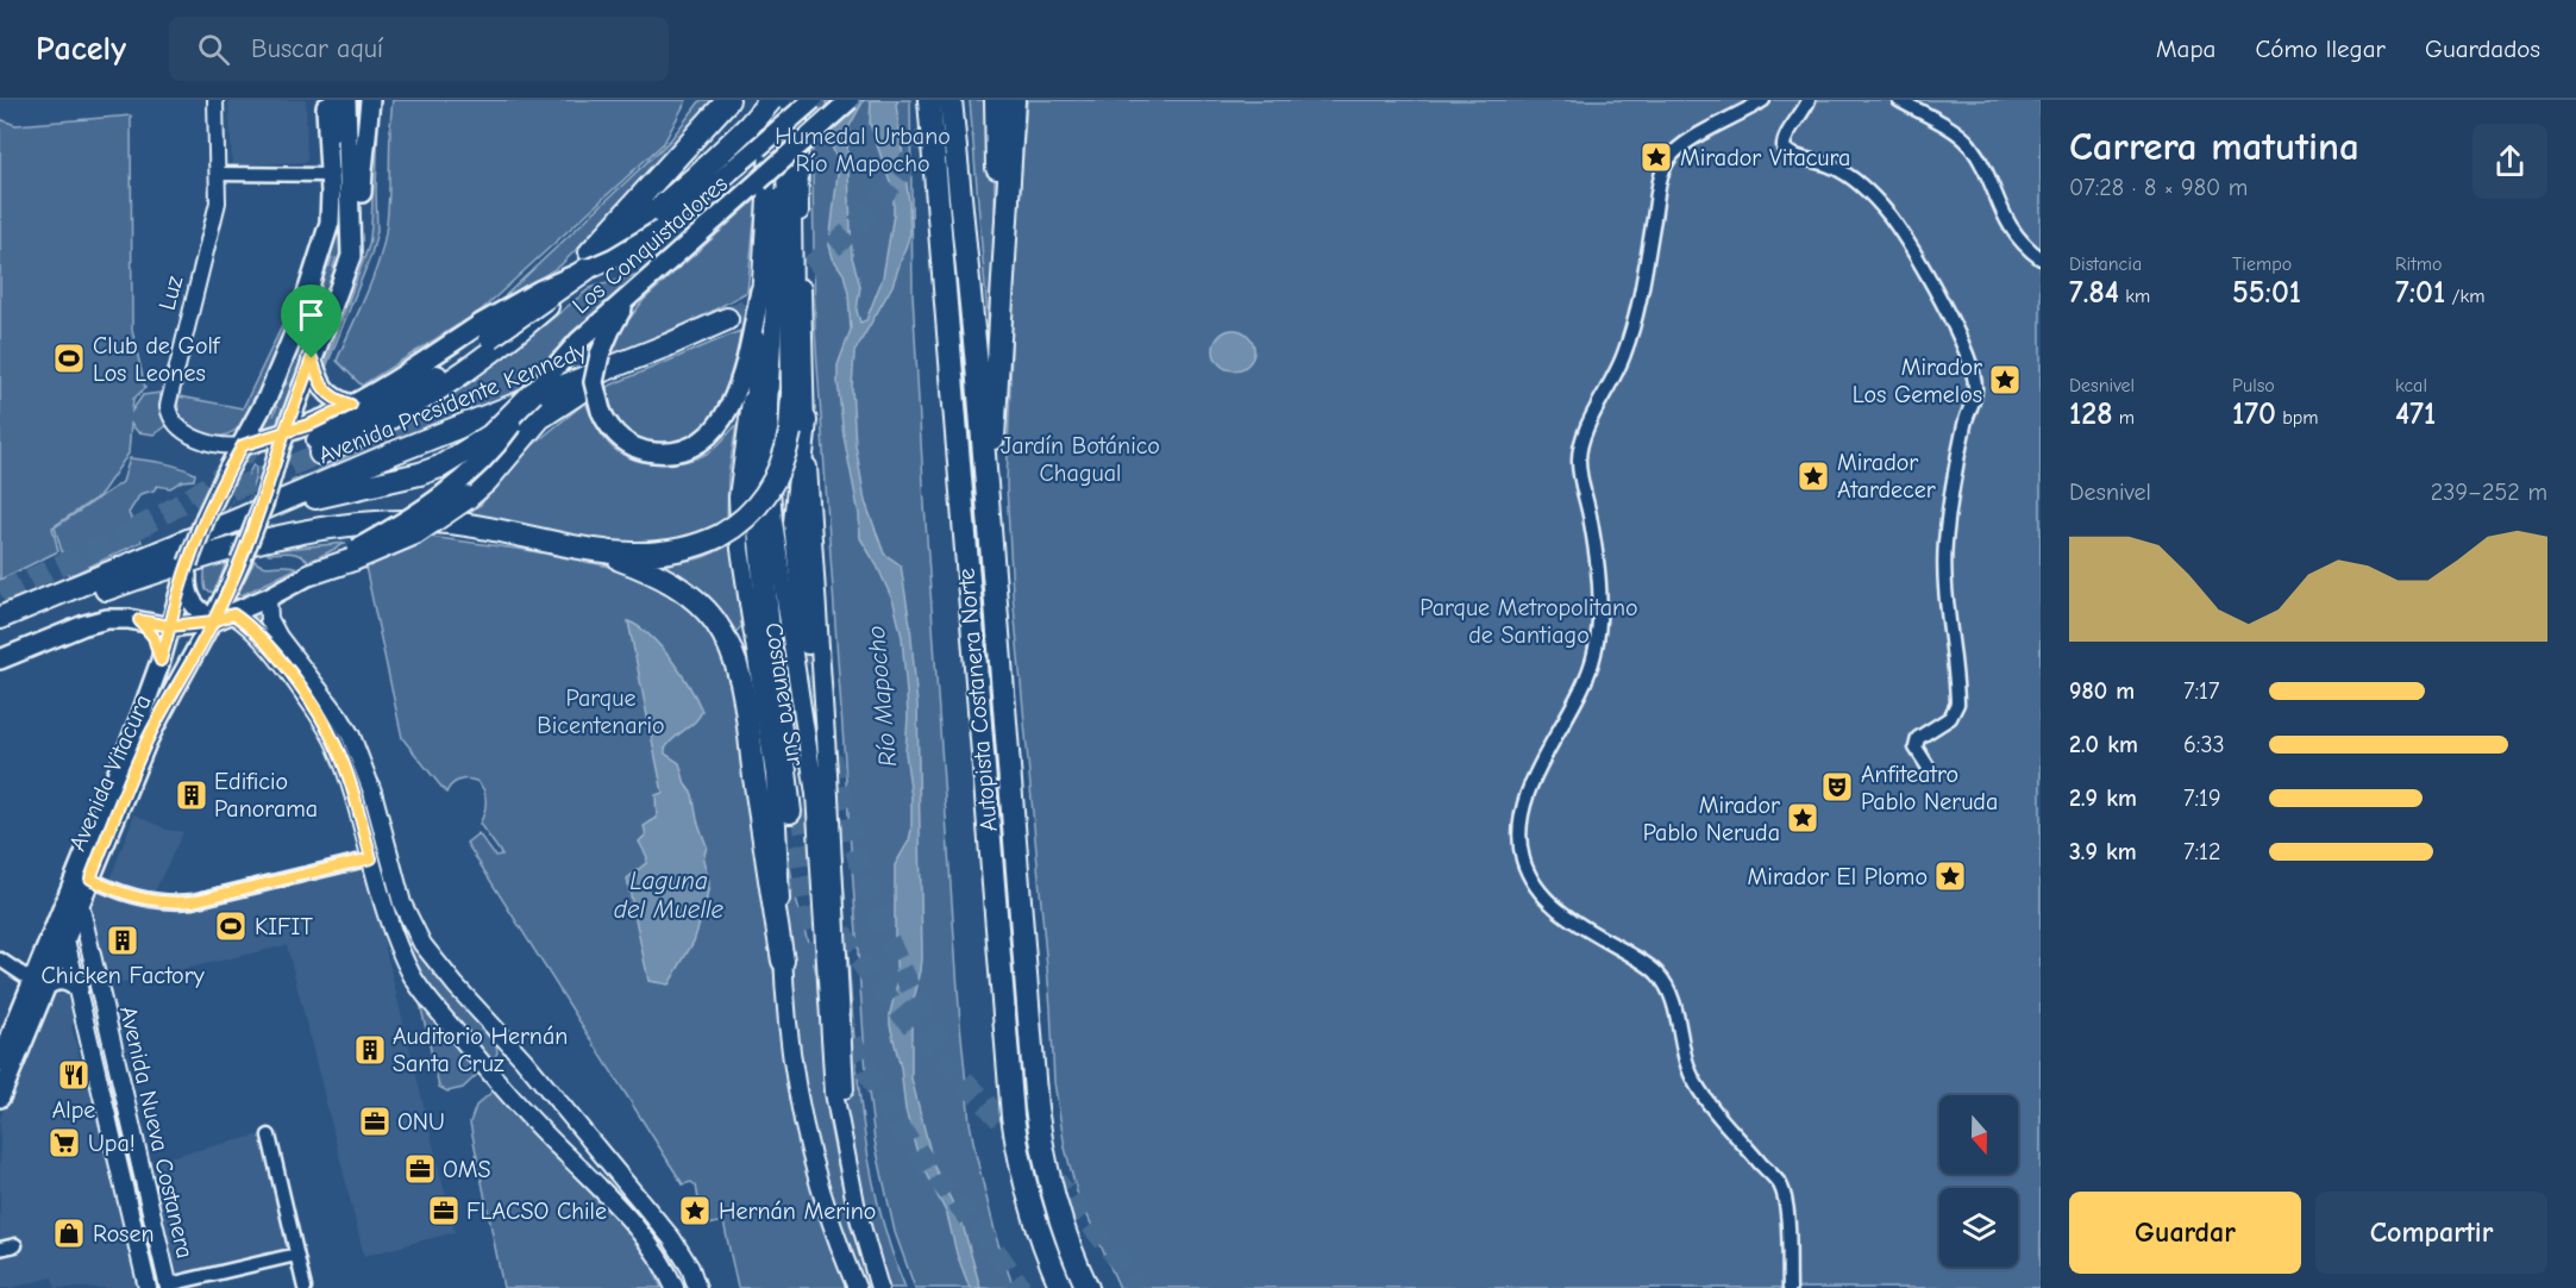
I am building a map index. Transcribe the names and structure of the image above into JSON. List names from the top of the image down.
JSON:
{
  "streets": {
    "highway": ["Avenida Presidente Kennedy", "Autopista Costanera Norte"],
    "main road": [
      "Los Conquistadores",
      "Costanera Sur",
      "Avenida Vitacura",
      "Avenida Nueva Costanera"
    ],
    "street": ["Luz"]
  },
  "crossings": [
    ["Luz", "Avenida Vitacura"],
    ["Avenida Presidente Kennedy", "Costanera Sur"],
    ["Avenida Vitacura", "Avenida Nueva Costanera"]
  ],
  "water": ["Río Mapocho", "Laguna del Muelle"],
  "parks": [
    "Humedal Urbano Río Mapocho",
    "Jardín Botánico Chagual",
    "Parque Metropolitano de Santiago",
    "Parque Bicentenario"
  ],
  "places": {
    "place": [
      "Mirador Vitacura",
      "Mirador Los Gemelos",
      "Mirador Atardecer",
      "Mirador Pablo Neruda",
      "Mirador El Plomo",
      "Hernán Merino"
    ],
    "sports": ["Club de Golf Los Leones", "KIFIT"],
    "theatre": ["Anfiteatro Pablo Neruda"],
    "building": ["Edificio Panorama", "Chicken Factory", "Auditorio Hernán Santa Cruz"],
    "restaurant": ["Alpe"],
    "office": ["ONU", "OMS", "FLACSO Chile"],
    "supermarket": ["Upa!"],
    "shop": ["Rosen"]
  },
  "north": "bottom",
  "page": {
    "header": "Pacely",
    "search": "Buscar aquí",
    "nav": ["Mapa", "Cómo llegar", "Guardados"],
    "heading": ["Carrera matutina", "07:28 · 8 × 980 m"],
    "stats": [
      ["Distancia", "7.84 km"],
      ["Tiempo", "55:01"],
      ["Ritmo", "7:01 /km"],
      ["Desnivel", "128 m"],
      ["Pulso", "170 bpm"],
      ["kcal", "471"]
    ],
    "chart": ["Desnivel", "239–252 m"],
    "list": [
      {
        "name": "980 m",
        "note": "7:17"
      },
      {
        "name": "2.0 km",
        "note": "6:33"
      },
      {
        "name": "2.9 km",
        "note": "7:19"
      },
      {
        "name": "3.9 km",
        "note": "7:12"
      }
    ],
    "buttons": ["Guardar", "Compartir"]
  }
}
